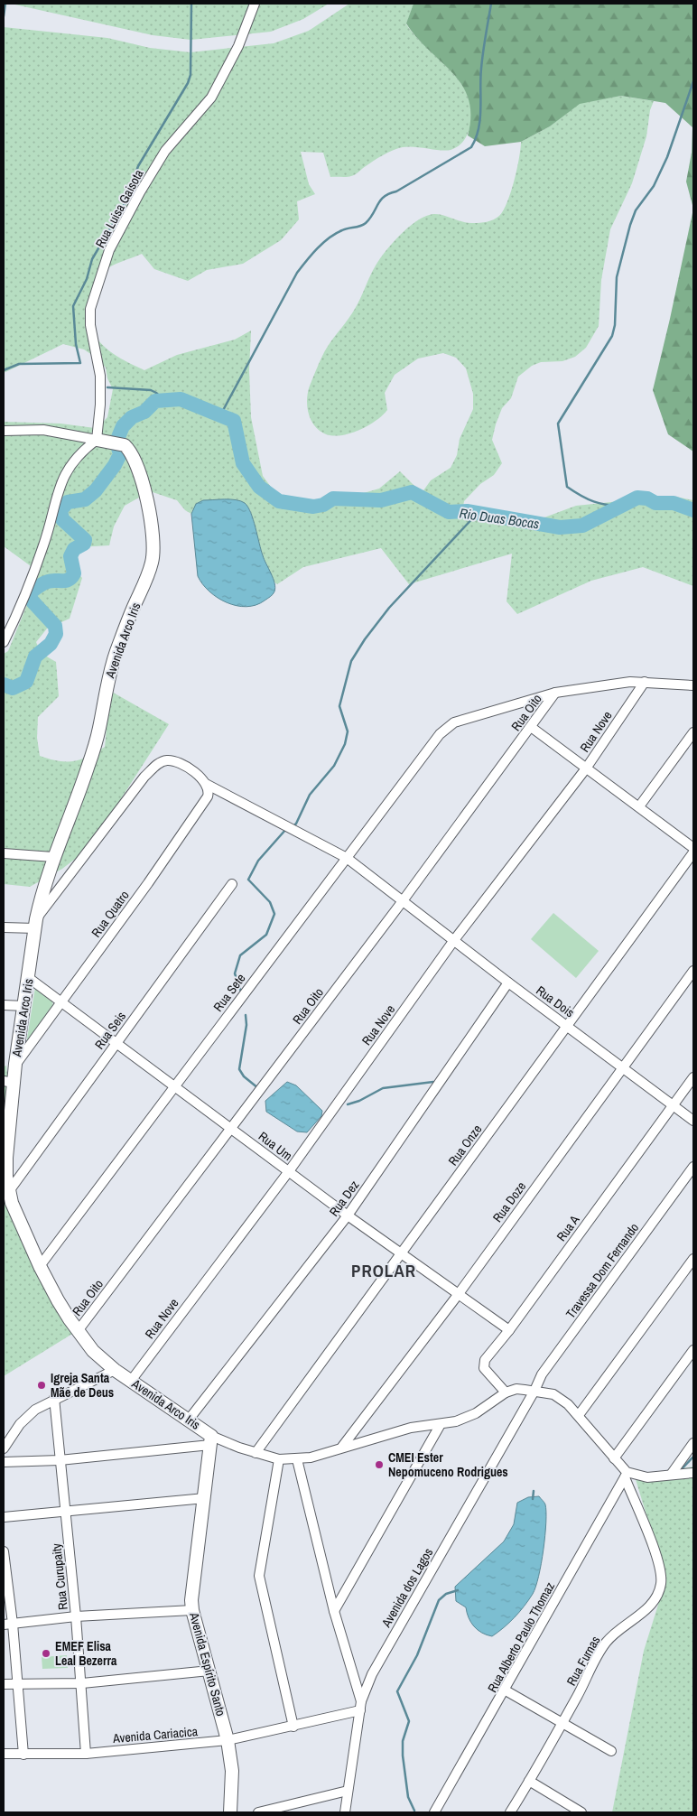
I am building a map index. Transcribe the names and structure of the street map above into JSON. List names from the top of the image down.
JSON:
{
  "streets": {
    "street": [
      "Rua Luisa Gaisota",
      "Avenida Arco Iris",
      "Rua Oito",
      "Rua Nove",
      "Rua Quatro",
      "Rua Sete",
      "Rua Dois",
      "Rua Seis",
      "Rua Onze",
      "Rua Um",
      "Rua Dez",
      "Rua Doze",
      "Rua A",
      "Travessa Dom Fernando",
      "Rua Curupaity",
      "Avenida dos Lagos",
      "Rua Alberto Paulo Thomaz",
      "Rua Furnas",
      "Avenida Espírito Santo",
      "Avenida Cariacica"
    ]
  },
  "crossings": [
    ["Rua Luisa Gaisota", "Avenida Arco Iris"],
    ["Avenida Arco Iris", "Rua Oito"],
    ["Avenida Arco Iris", "Rua Nove"],
    ["Avenida Arco Iris", "Rua Quatro"],
    ["Avenida Arco Iris", "Rua Sete"],
    ["Avenida Arco Iris", "Rua Seis"],
    ["Avenida Arco Iris", "Rua Onze"],
    ["Avenida Arco Iris", "Rua Um"],
    ["Avenida Arco Iris", "Rua Dez"],
    ["Avenida Arco Iris", "Rua Doze"],
    ["Avenida Arco Iris", "Rua A"],
    ["Avenida Arco Iris", "Travessa Dom Fernando"],
    ["Avenida Arco Iris", "Avenida dos Lagos"],
    ["Avenida Arco Iris", "Rua Alberto Paulo Thomaz"],
    ["Avenida Arco Iris", "Rua Furnas"],
    ["Avenida Arco Iris", "Avenida Espírito Santo"],
    ["Rua Oito", "Rua Sete"],
    ["Rua Oito", "Rua Dois"],
    ["Rua Oito", "Rua Um"],
    ["Rua Nove", "Rua Sete"],
    ["Rua Nove", "Rua Dois"],
    ["Rua Nove", "Rua Um"],
    ["Rua Quatro", "Rua Dois"],
    ["Rua Quatro", "Rua Um"],
    ["Rua Sete", "Rua Dois"],
    ["Rua Sete", "Rua Um"],
    ["Rua Dois", "Rua Onze"],
    ["Rua Dois", "Rua Dez"],
    ["Rua Dois", "Rua Doze"],
    ["Rua Dois", "Rua A"],
    ["Rua Seis", "Rua Um"],
    ["Rua Onze", "Rua Um"],
    ["Rua Um", "Rua Dez"],
    ["Rua Um", "Rua Doze"],
    ["Rua Um", "Rua A"],
    ["Travessa Dom Fernando", "Avenida dos Lagos"],
    ["Rua Curupaity", "Avenida Cariacica"],
    ["Avenida dos Lagos", "Avenida Cariacica"],
    ["Rua Alberto Paulo Thomaz", "Rua Furnas"],
    ["Avenida Espírito Santo", "Avenida Cariacica"]
  ],
  "districts": ["PROLAR"],
  "water": ["Rio Duas Bocas"],
  "places": ["Igreja Santa Mãe de Deus", "CMEI Ester Nepomuceno Rodrigues", "EMEF Elisa Leal Bezerra"]
}
